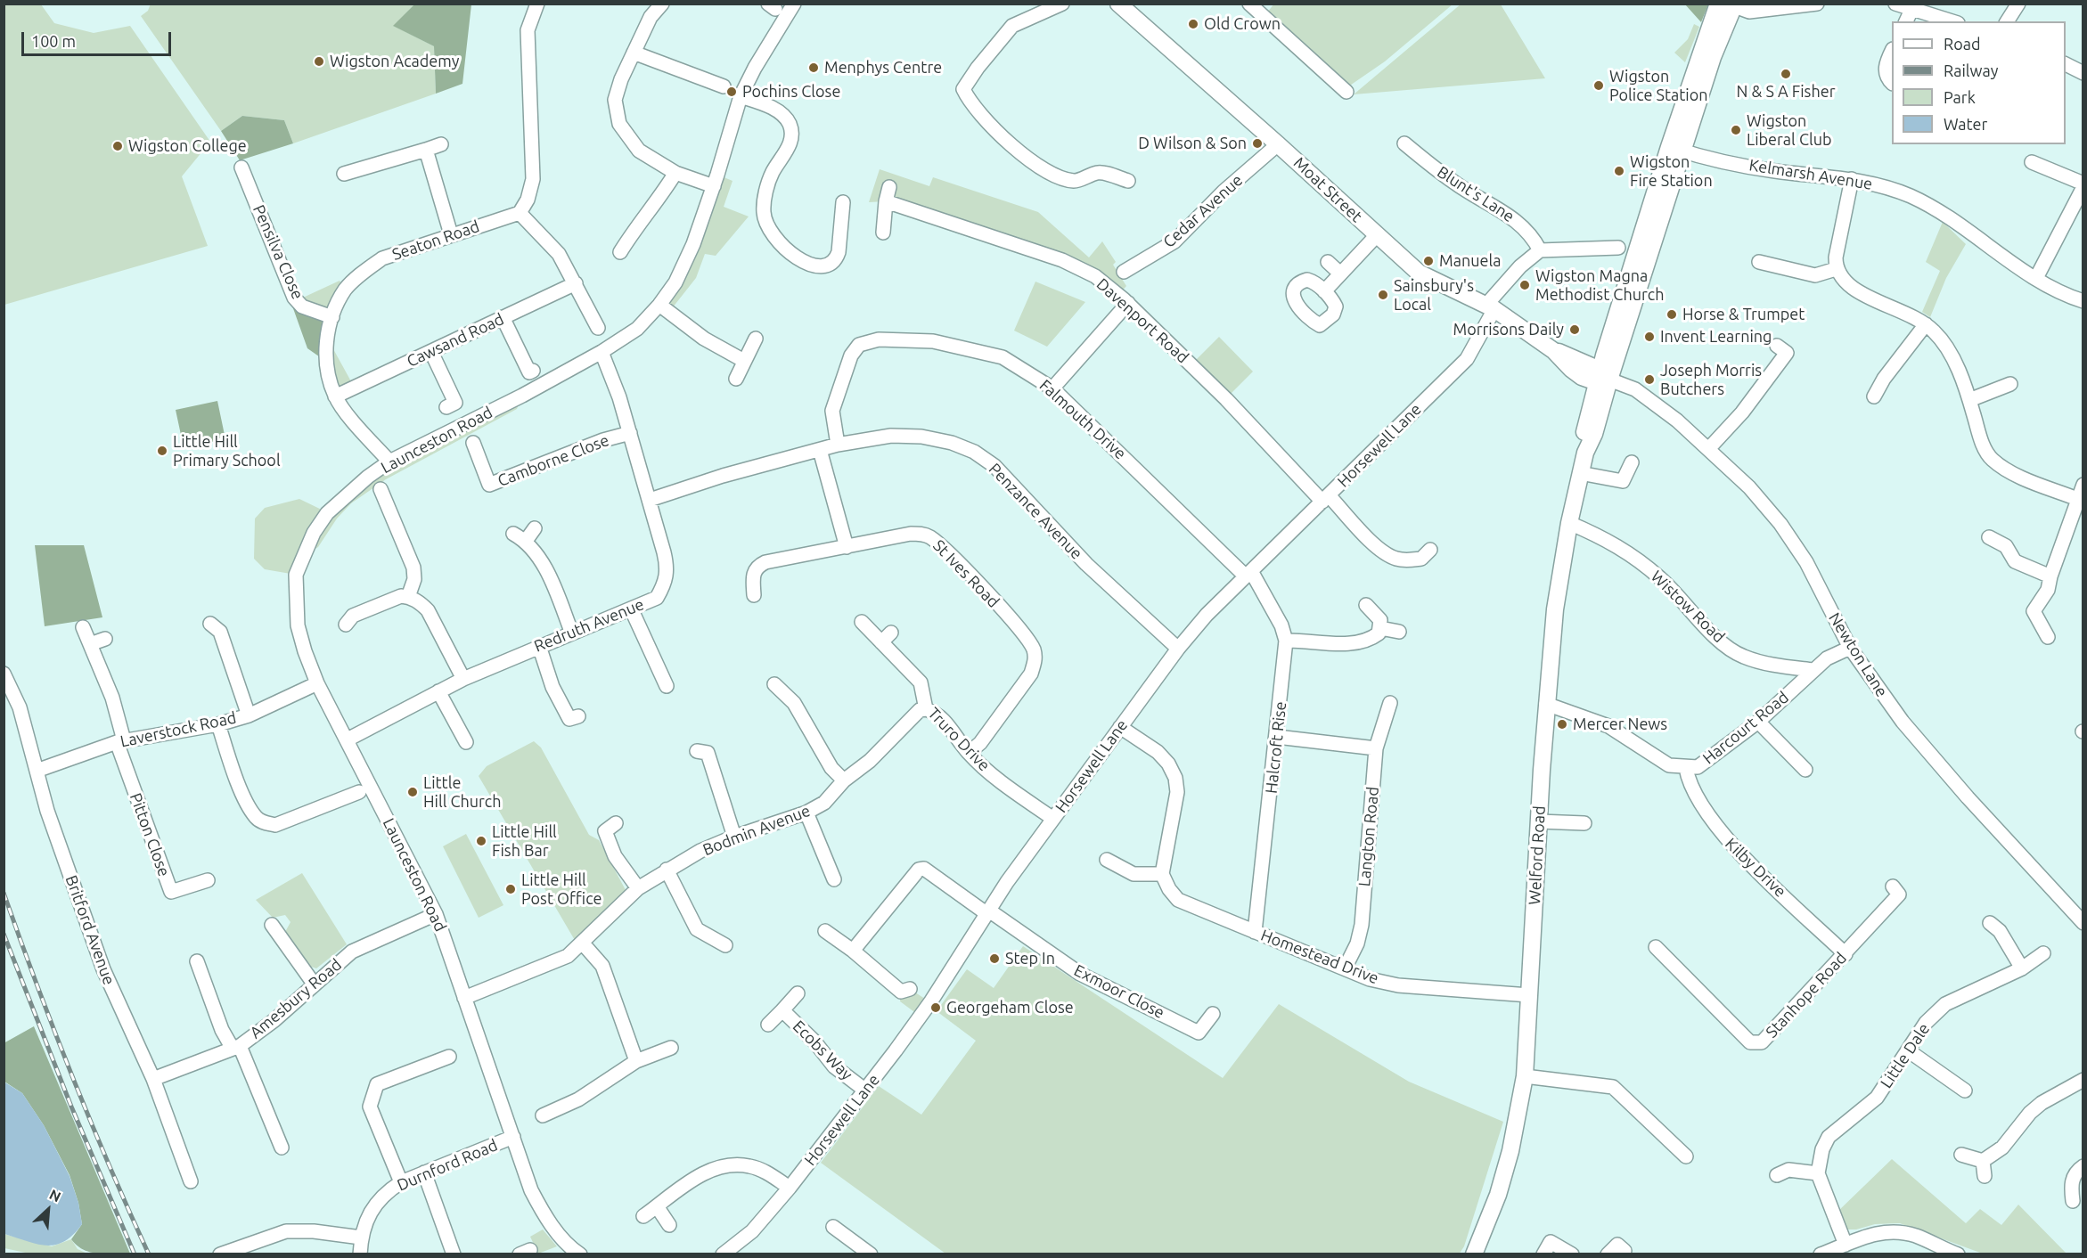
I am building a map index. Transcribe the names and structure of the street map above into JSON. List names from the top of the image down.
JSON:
{
  "streets": {
    "main road": ["Moat Street", "Welford Road"],
    "street": [
      "Kelmarsh Avenue",
      "Blunt's Lane",
      "Cedar Avenue",
      "Seaton Road",
      "Pensilva Close",
      "Davenport Road",
      "Cawsand Road",
      "Falmouth Drive",
      "Launceston Road",
      "Horsewell Lane",
      "Camborne Close",
      "Penzance Avenue",
      "St Ives Road",
      "Wistow Road",
      "Redruth Avenue",
      "Newton Lane",
      "Harcourt Road",
      "Laverstock Road",
      "Truro Drive",
      "Halcroft Rise",
      "Bodmin Avenue",
      "Pitton Close",
      "Langton Road",
      "Kilby Drive",
      "Britford Avenue",
      "Homestead Drive",
      "Exmoor Close",
      "Stanhope Road",
      "Amesbury Road",
      "Ecobs Way",
      "Little Dale",
      "Durnford Road"
    ]
  },
  "crossings": [
    ["Moat Street", "Cedar Avenue"],
    ["Moat Street", "Horsewell Lane"],
    ["Moat Street", "Newton Lane"],
    ["Moat Street", "Welford Road"],
    ["Blunt's Lane", "Horsewell Lane"],
    ["Seaton Road", "Pensilva Close"],
    ["Seaton Road", "Cawsand Road"],
    ["Seaton Road", "Launceston Road"],
    ["Davenport Road", "Horsewell Lane"],
    ["Falmouth Drive", "Horsewell Lane"],
    ["Falmouth Drive", "Penzance Avenue"],
    ["Falmouth Drive", "Halcroft Rise"],
    ["Launceston Road", "Redruth Avenue"],
    ["Launceston Road", "Laverstock Road"],
    ["Launceston Road", "Bodmin Avenue"],
    ["Launceston Road", "Amesbury Road"],
    ["Launceston Road", "Durnford Road"],
    ["Horsewell Lane", "Penzance Avenue"],
    ["Horsewell Lane", "Truro Drive"],
    ["Horsewell Lane", "Halcroft Rise"],
    ["Horsewell Lane", "Exmoor Close"],
    ["Horsewell Lane", "Ecobs Way"],
    ["Camborne Close", "Redruth Avenue"],
    ["Penzance Avenue", "Redruth Avenue"],
    ["St Ives Road", "Truro Drive"],
    ["Wistow Road", "Harcourt Road"],
    ["Wistow Road", "Welford Road"],
    ["Newton Lane", "Harcourt Road"],
    ["Newton Lane", "Welford Road"],
    ["Harcourt Road", "Welford Road"],
    ["Harcourt Road", "Kilby Drive"],
    ["Laverstock Road", "Pitton Close"],
    ["Laverstock Road", "Britford Avenue"],
    ["Truro Drive", "Bodmin Avenue"],
    ["Halcroft Rise", "Homestead Drive"],
    ["Langton Road", "Homestead Drive"],
    ["Welford Road", "Homestead Drive"],
    ["Kilby Drive", "Stanhope Road"],
    ["Britford Avenue", "Amesbury Road"]
  ],
  "places": [
    "Old Crown",
    "Wigston Academy",
    "Menphys Centre",
    "N & S A Fisher",
    "Wigston Police Station",
    "Pochins Close",
    "Wigston Liberal Club",
    "D Wilson & Son",
    "Wigston College",
    "Wigston Fire Station",
    "Manuela",
    "Wigston Magna Methodist Church",
    "Sainsbury's Local",
    "Horse & Trumpet",
    "Morrisons Daily",
    "Invent Learning",
    "Joseph Morris Butchers",
    "Little Hill Primary School",
    "Mercer News",
    "Little Hill Church",
    "Little Hill Fish Bar",
    "Little Hill Post Office",
    "Step In",
    "Georgeham Close"
  ],
  "legend": [
    "Road",
    "Railway",
    "Park",
    "Water"
  ],
  "scale_bar": "100 m",
  "north": "top right"
}
